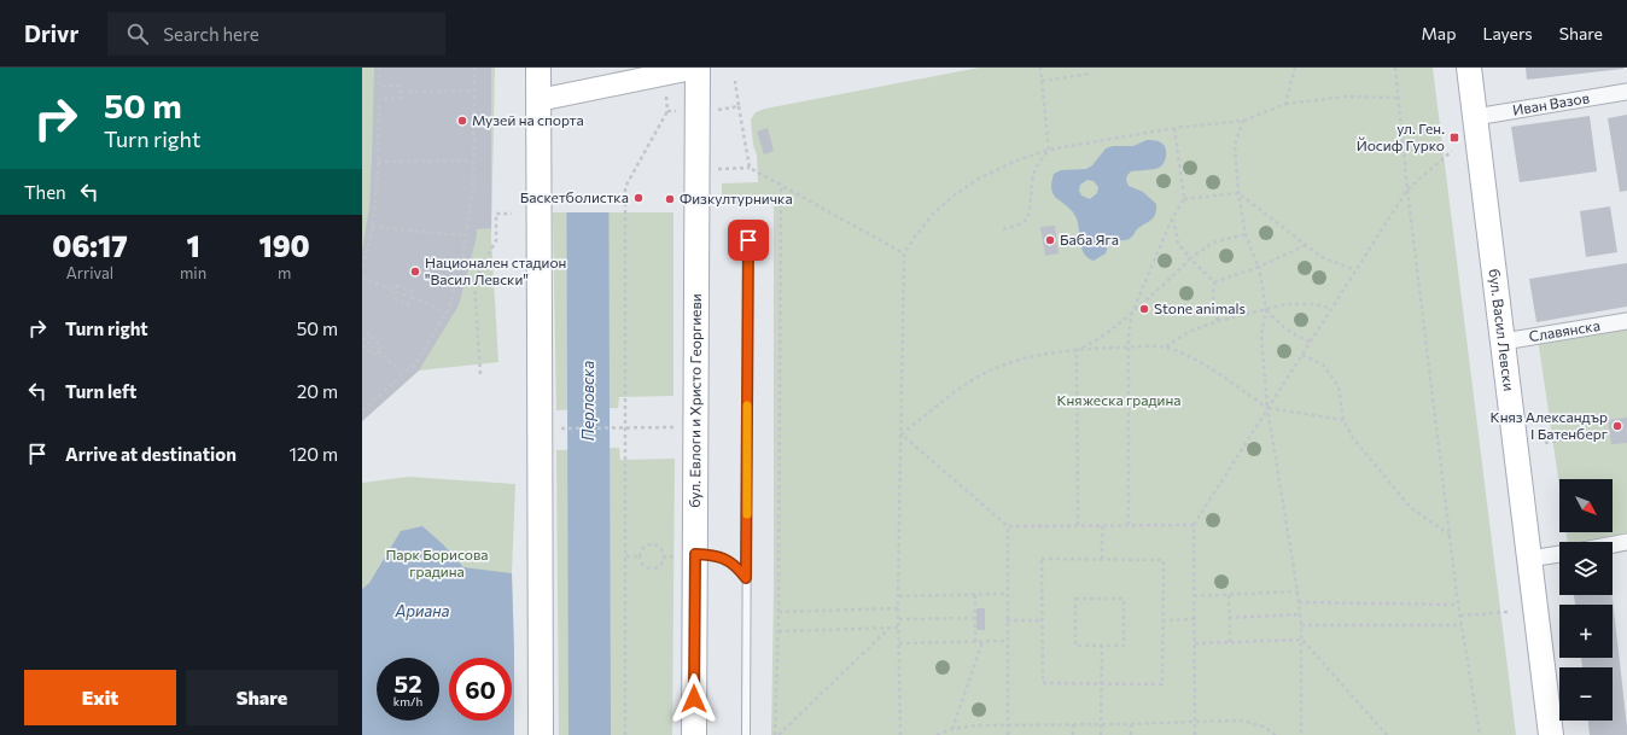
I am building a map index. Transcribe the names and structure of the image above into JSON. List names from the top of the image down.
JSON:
{
  "streets": {
    "main road": ["бул. Васил Левски", "бул. Евлоги и Христо Георгиеви"],
    "street": ["Иван Вазов", "Славянска"]
  },
  "crossings": [
    ["Иван Вазов", "бул. Васил Левски"],
    ["бул. Васил Левски", "Славянска"]
  ],
  "water": ["Перловска", "Ариана"],
  "parks": ["Княжеска градина", "Парк Борисова градина"],
  "places": {
    "other": [
      "Музей на спорта",
      "Баскетболистка",
      "Физкултурничка",
      "Баба Яга",
      "Национален стадион \"Васил Левски\"",
      "Stone animals",
      "Княз Александър I Батенберг"
    ],
    "transit": ["ул. Ген. Йосиф Гурко"]
  },
  "north": "bottom right",
  "page": {
    "header": "Drivr",
    "search": "Search here",
    "nav": ["Map", "Layers", "Share"],
    "turn": ["50 m", "Turn right"],
    "then": "Then",
    "eta": [
      "06:17",
      "Arrival",
      "1",
      "min",
      "190",
      "m"
    ],
    "list": [
      {
        "name": "Turn right",
        "value": "50 m"
      },
      {
        "name": "Turn left",
        "value": "20 m"
      },
      {
        "name": "Arrive at destination",
        "value": "120 m"
      }
    ],
    "map_buttons": ["+", "−"],
    "speed": "52 km/h",
    "limit": "60",
    "buttons": ["Exit", "Share"]
  }
}
